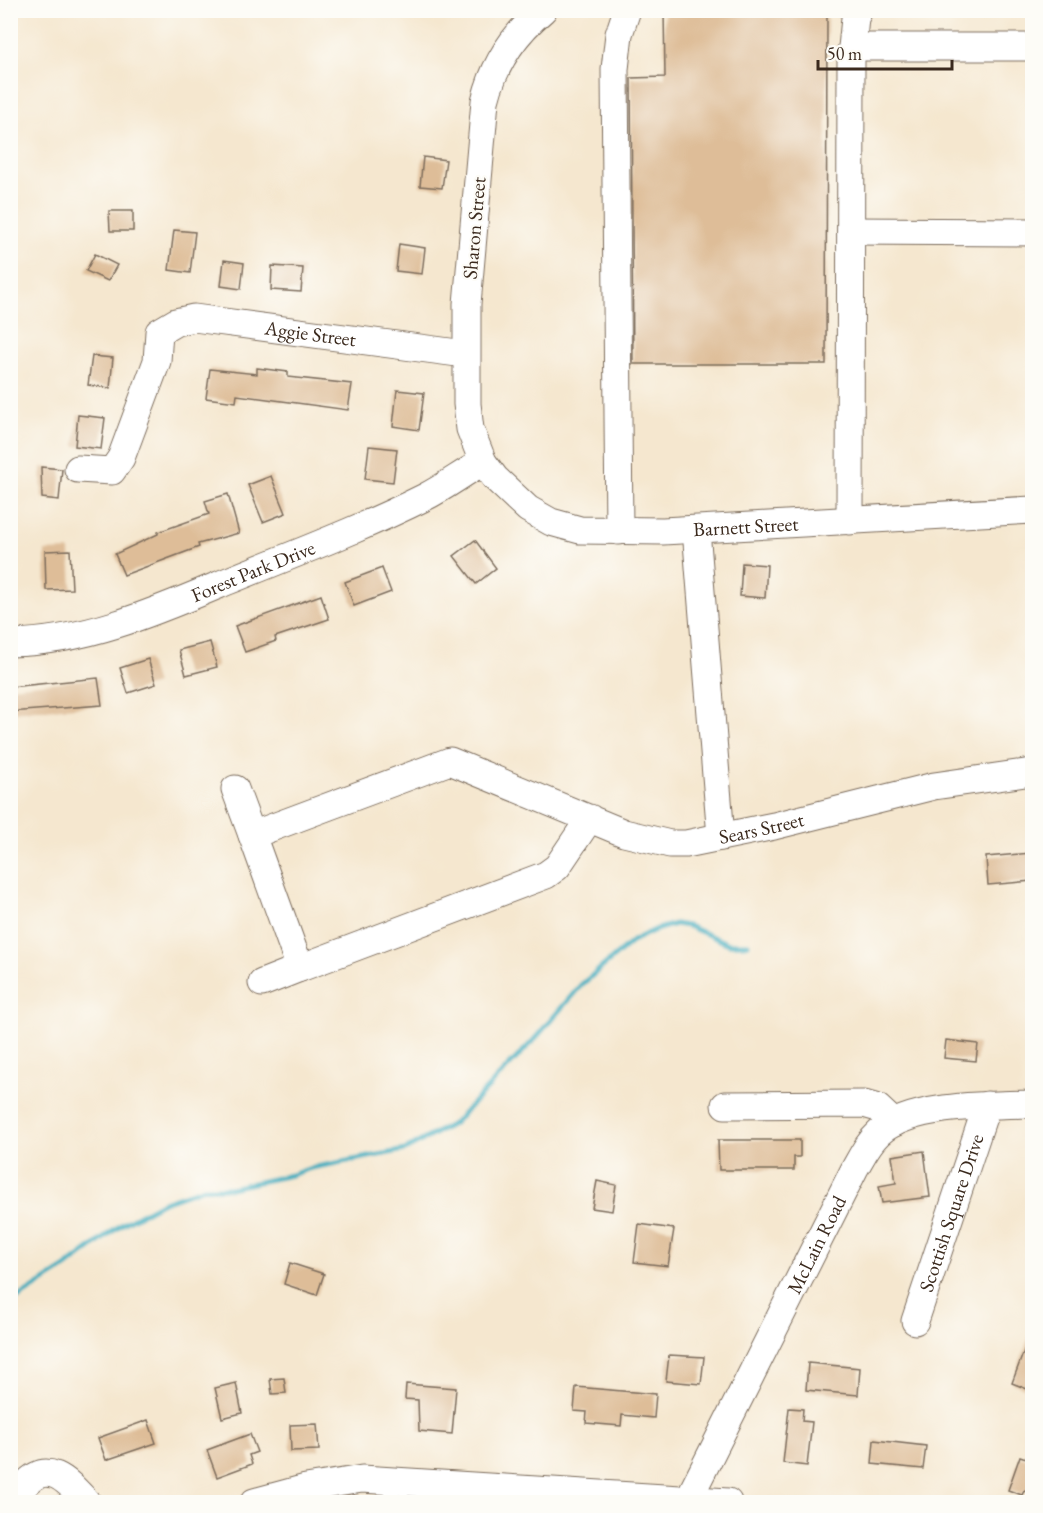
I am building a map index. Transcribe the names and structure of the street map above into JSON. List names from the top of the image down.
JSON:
{
  "streets": {
    "street": [
      "Sharon Street",
      "Aggie Street",
      "Barnett Street",
      "Forest Park Drive",
      "Sears Street",
      "Scottish Square Drive",
      "McLain Road"
    ]
  },
  "crossings": [
    ["Sharon Street", "Aggie Street"],
    ["Sharon Street", "Barnett Street"],
    ["Sharon Street", "Forest Park Drive"],
    ["Barnett Street", "Forest Park Drive"],
    ["Barnett Street", "Sears Street"],
    ["Scottish Square Drive", "McLain Road"]
  ],
  "scale_bar": "50 m"
}
